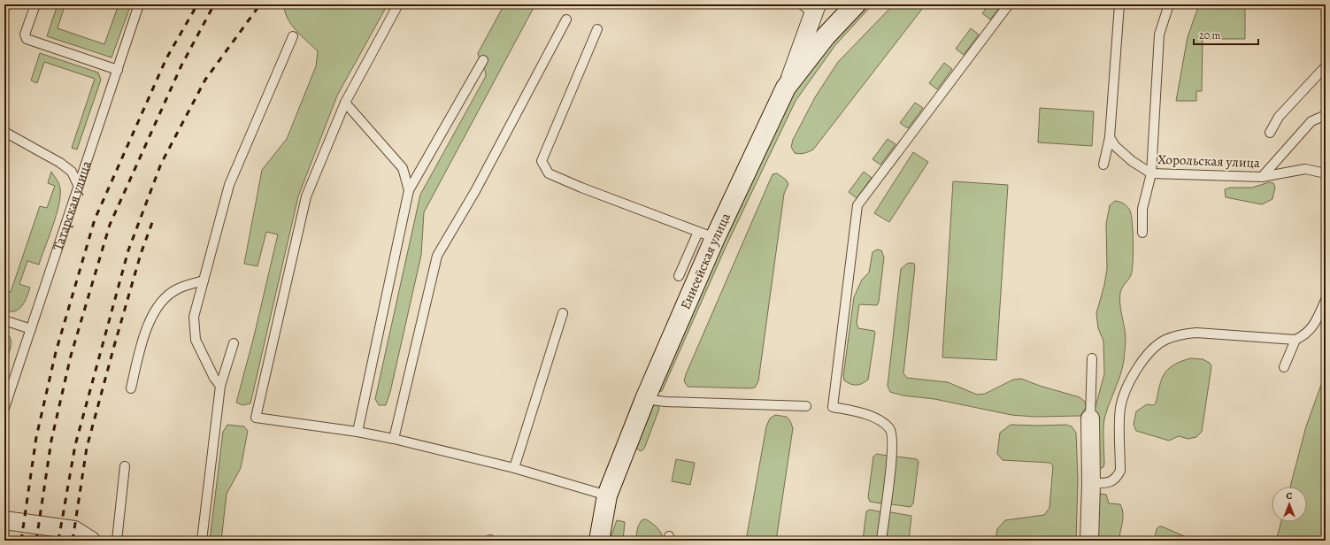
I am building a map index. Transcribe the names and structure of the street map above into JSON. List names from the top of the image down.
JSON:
{
  "streets": {
    "main road": ["Енисейская улица"],
    "lane": ["Хорольская улица", "Татарская улица"]
  },
  "scale_bar": "20 m",
  "north": "top"
}
